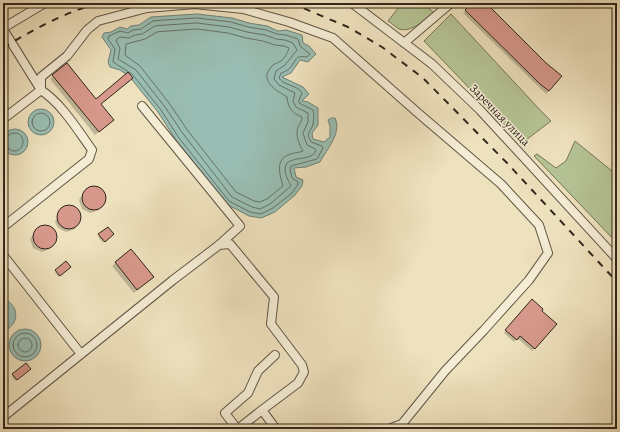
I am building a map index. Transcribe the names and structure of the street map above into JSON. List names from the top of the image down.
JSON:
{
  "streets": {
    "street": ["Заречная улица"]
  }
}
